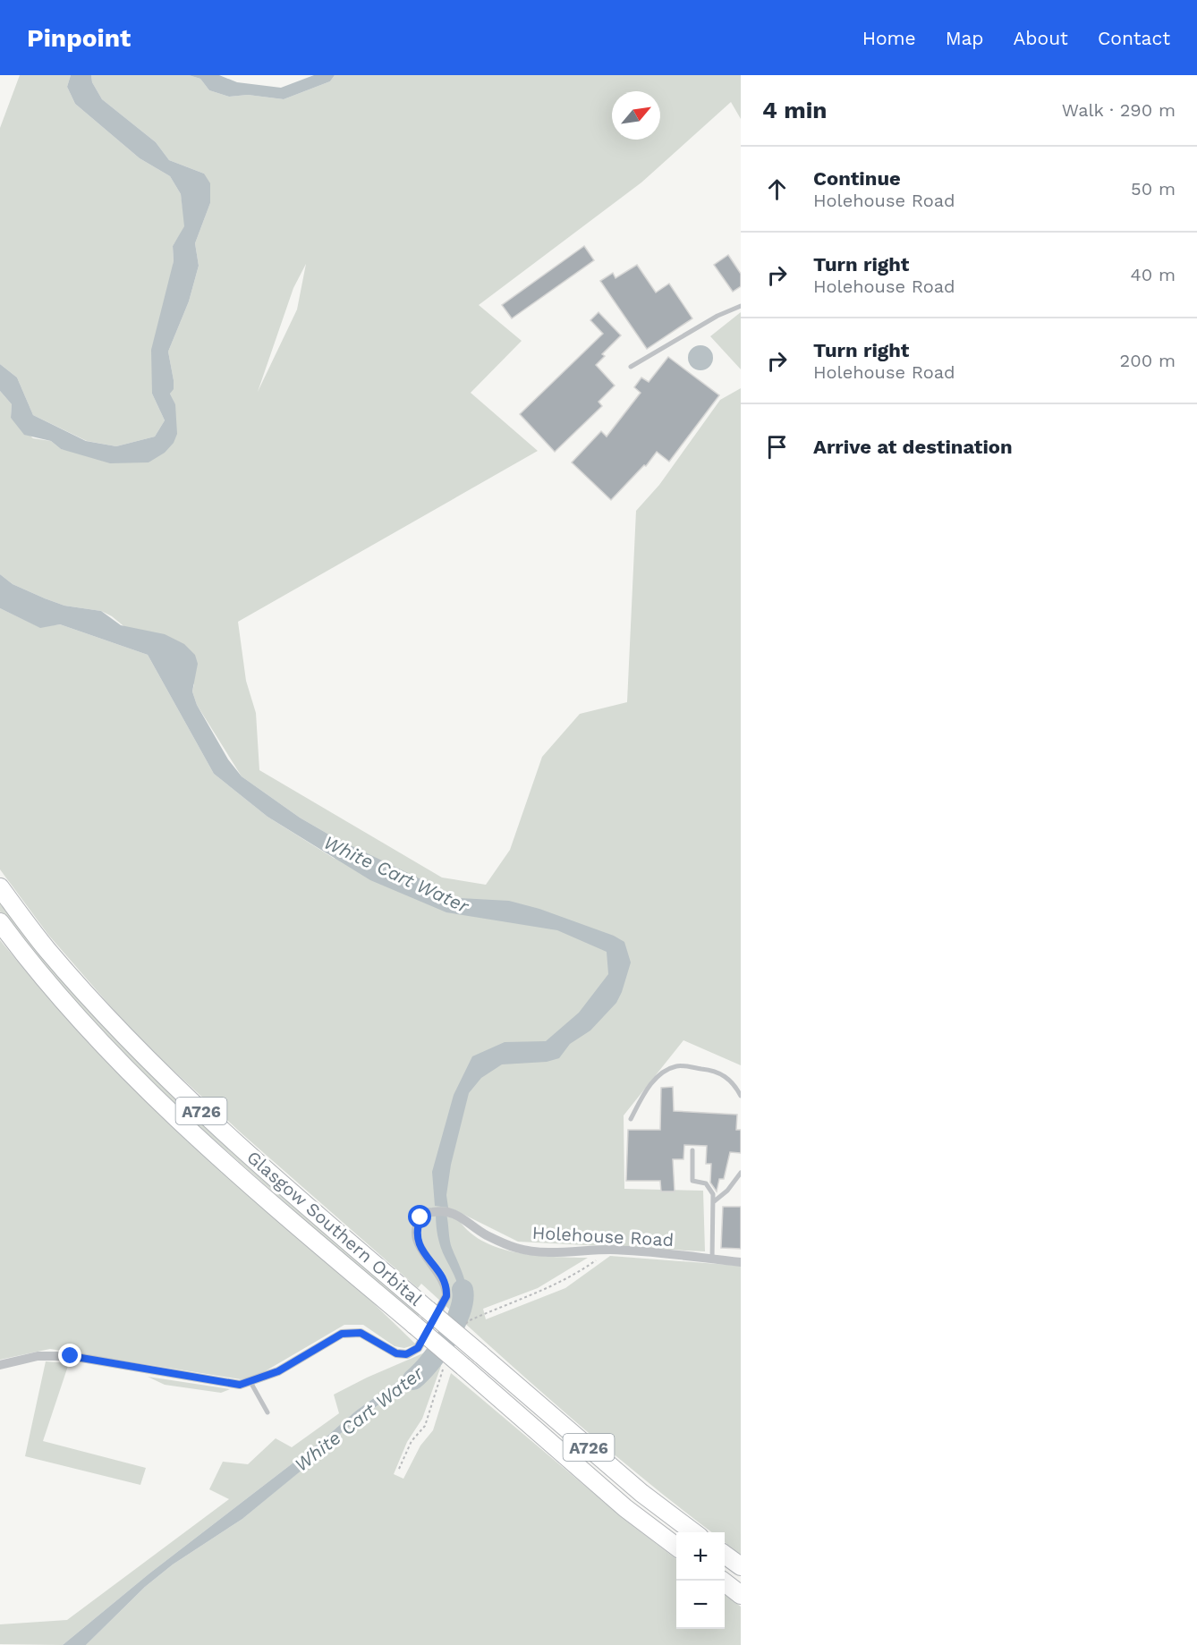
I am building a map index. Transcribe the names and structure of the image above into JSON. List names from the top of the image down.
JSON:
{
  "streets": {
    "highway": ["A726", "Glasgow Southern Orbital"],
    "street": ["Holehouse Road"]
  },
  "water": ["White Cart Water"],
  "north": "top right",
  "page": {
    "header": "Pinpoint",
    "nav": [
      "Home",
      "Map",
      "About",
      "Contact"
    ],
    "heading": ["4 min", "Walk · 290 m"],
    "list": [
      ["Continue", "Holehouse Road", "50 m"],
      ["Turn right", "Holehouse Road", "40 m"],
      ["Turn right", "Holehouse Road", "200 m"],
      "Arrive at destination"
    ],
    "map_buttons": ["+", "−"]
  }
}
